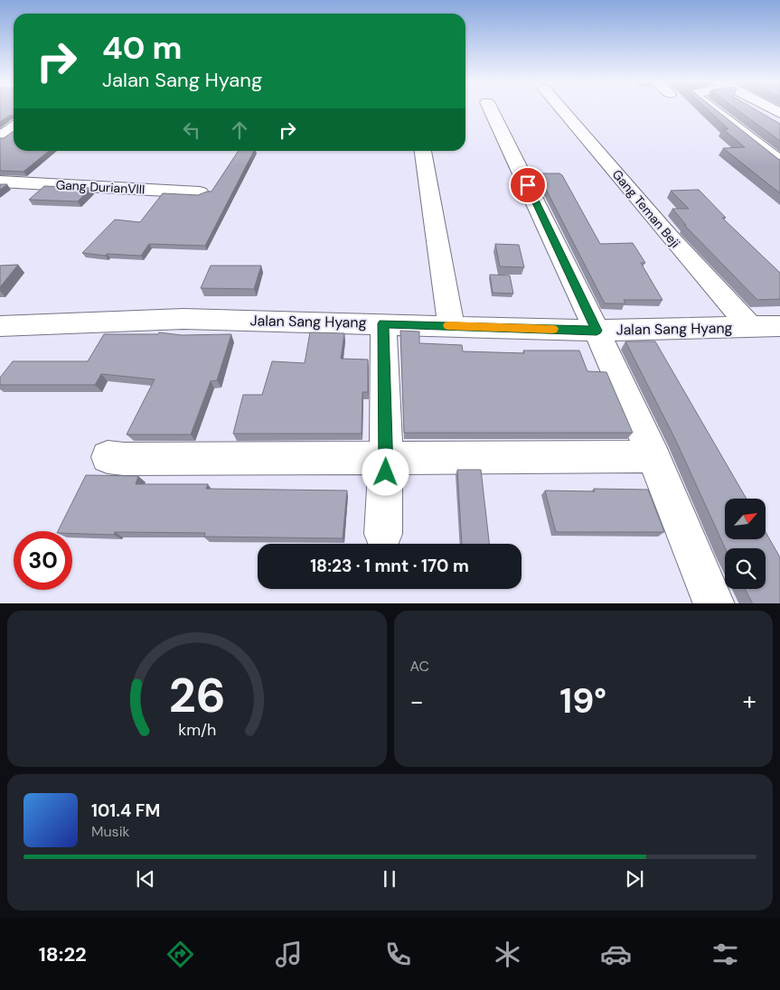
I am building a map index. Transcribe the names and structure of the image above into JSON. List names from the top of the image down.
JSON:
{
  "streets": {
    "street": ["Gang DurianVIII", "Gang Teman Beji", "Jalan Sang Hyang"]
  },
  "crossings": [
    ["Gang Teman Beji", "Jalan Sang Hyang"]
  ],
  "north": "top right",
  "page": {
    "turn": ["40 m", "Jalan Sang Hyang"],
    "limit": "30",
    "trip": "18:23 · 1 mnt · 170 m",
    "tile": "AC",
    "heat": ["−", "19°", "+"],
    "song": ["101.4 FM", "Musik"],
    "tabs": "18:22",
    "gauge": ["26", "km/h"]
  }
}
